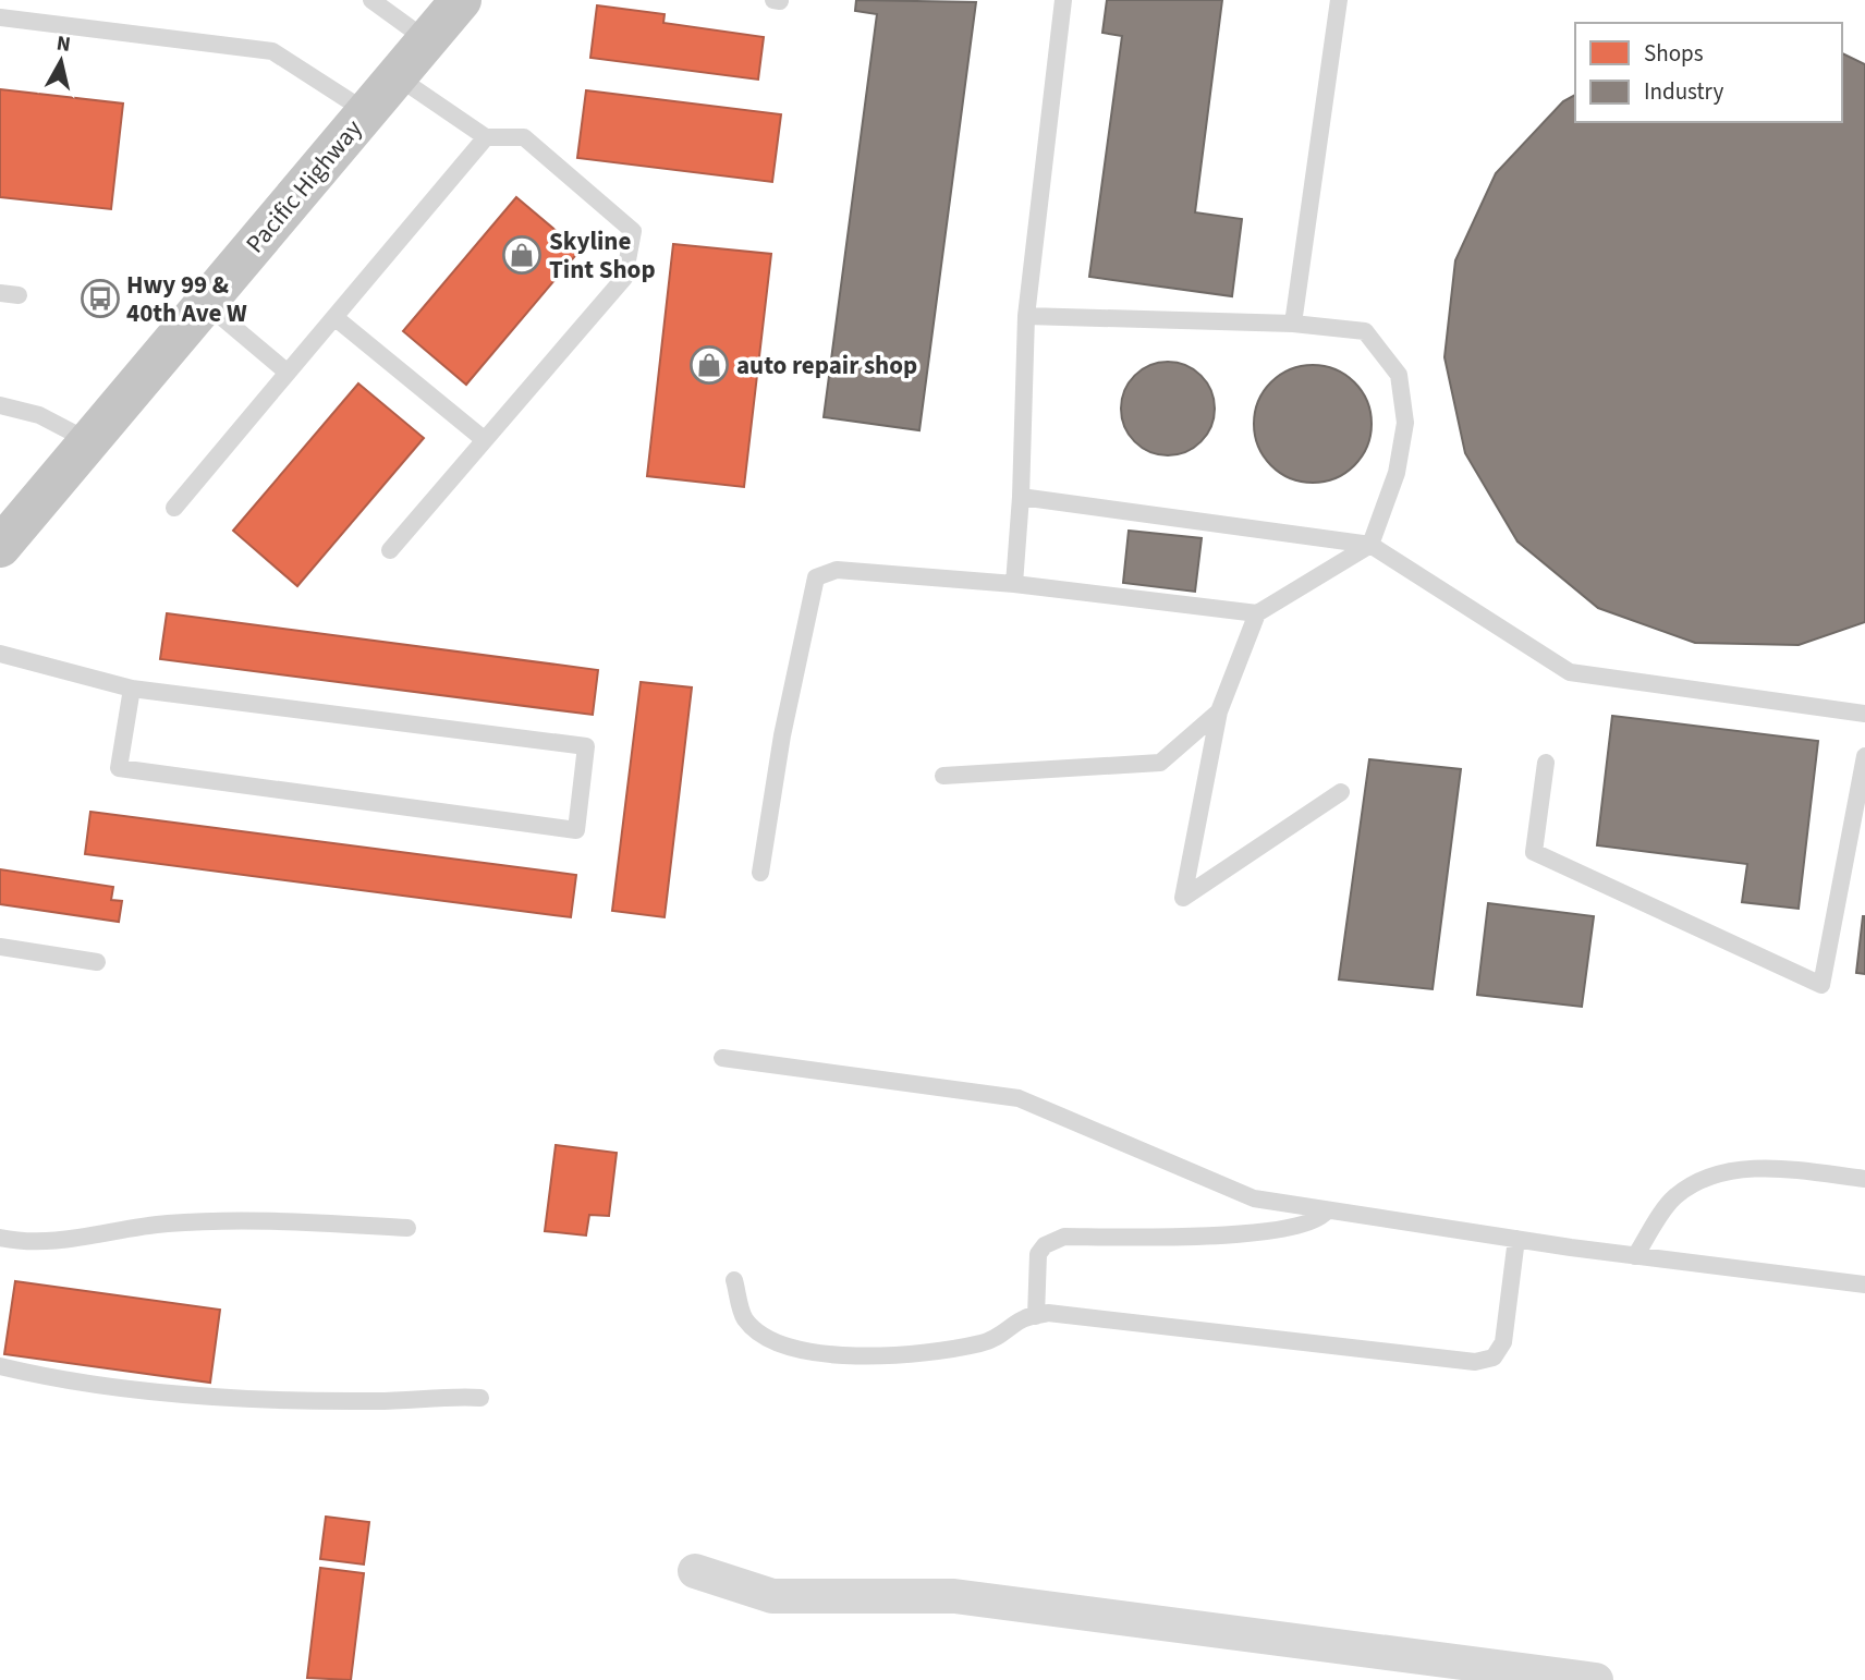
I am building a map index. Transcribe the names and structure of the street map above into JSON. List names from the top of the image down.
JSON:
{
  "streets": {
    "highway": ["Pacific Highway"]
  },
  "places": {
    "shop": ["Skyline Tint Shop", "auto repair shop"],
    "bus stop": ["Hwy 99 & 40th Ave W"]
  },
  "legend": ["Shops", "Industry"],
  "north": "top"
}
